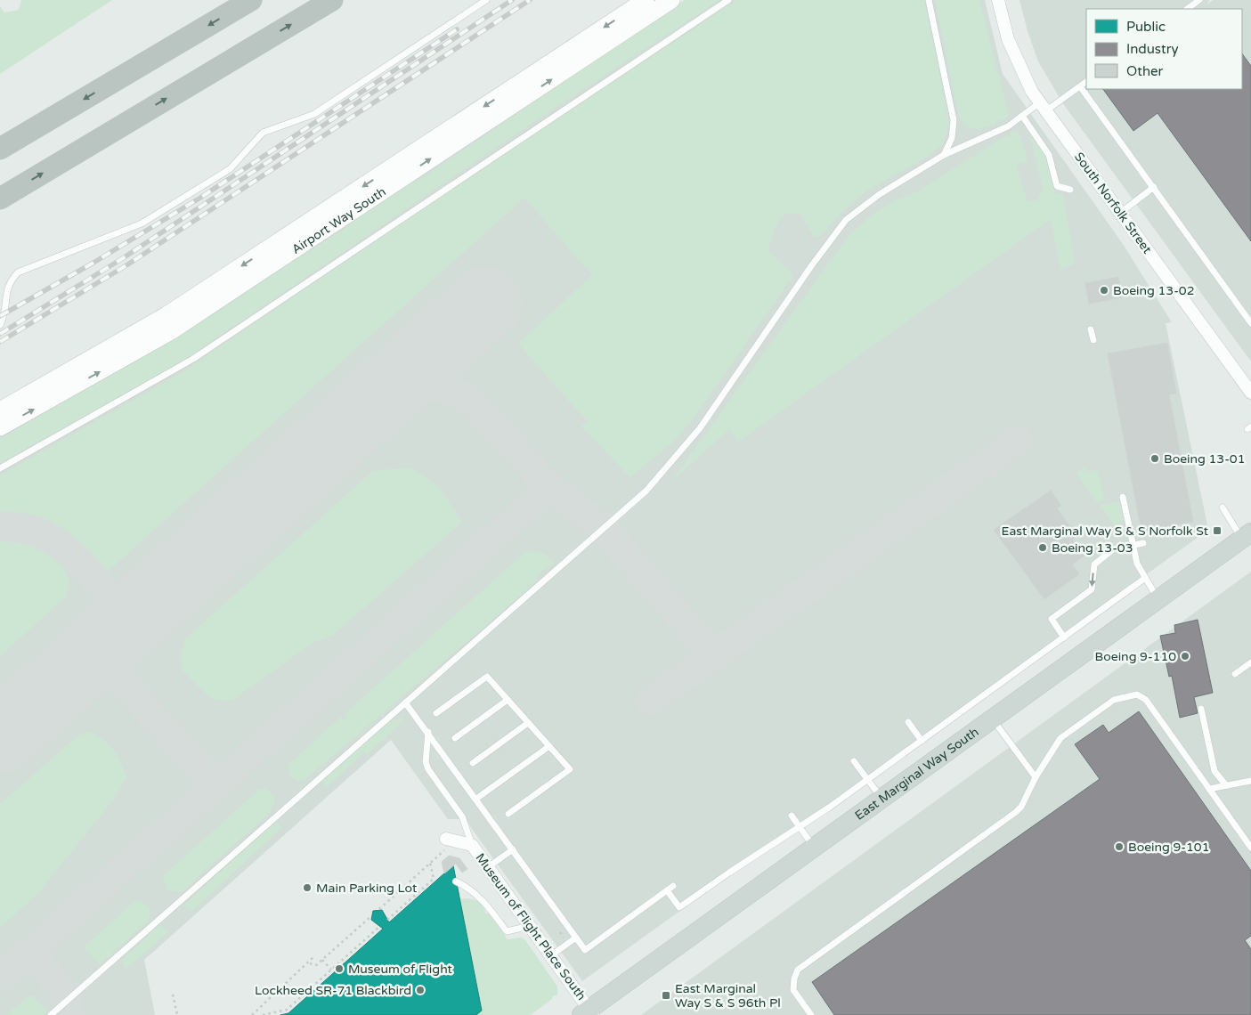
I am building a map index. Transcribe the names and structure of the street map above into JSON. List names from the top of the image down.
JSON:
{
  "streets": {
    "main road": ["Airport Way South", "East Marginal Way South"],
    "street": ["South Norfolk Street", "Museum of Flight Place South"]
  },
  "crossings": [
    ["East Marginal Way South", "Museum of Flight Place South"]
  ],
  "places": {
    "other": [
      "Boeing 13-02",
      "Boeing 13-01",
      "Boeing 13-03",
      "Boeing 9-110",
      "Boeing 9-101",
      "Main Parking Lot",
      "Museum of Flight",
      "Lockheed SR-71 Blackbird"
    ],
    "transit": ["East Marginal Way S & S Norfolk St", "East Marginal Way S & S 96th Pl"]
  },
  "legend": ["Public", "Industry", "Other"]
}
